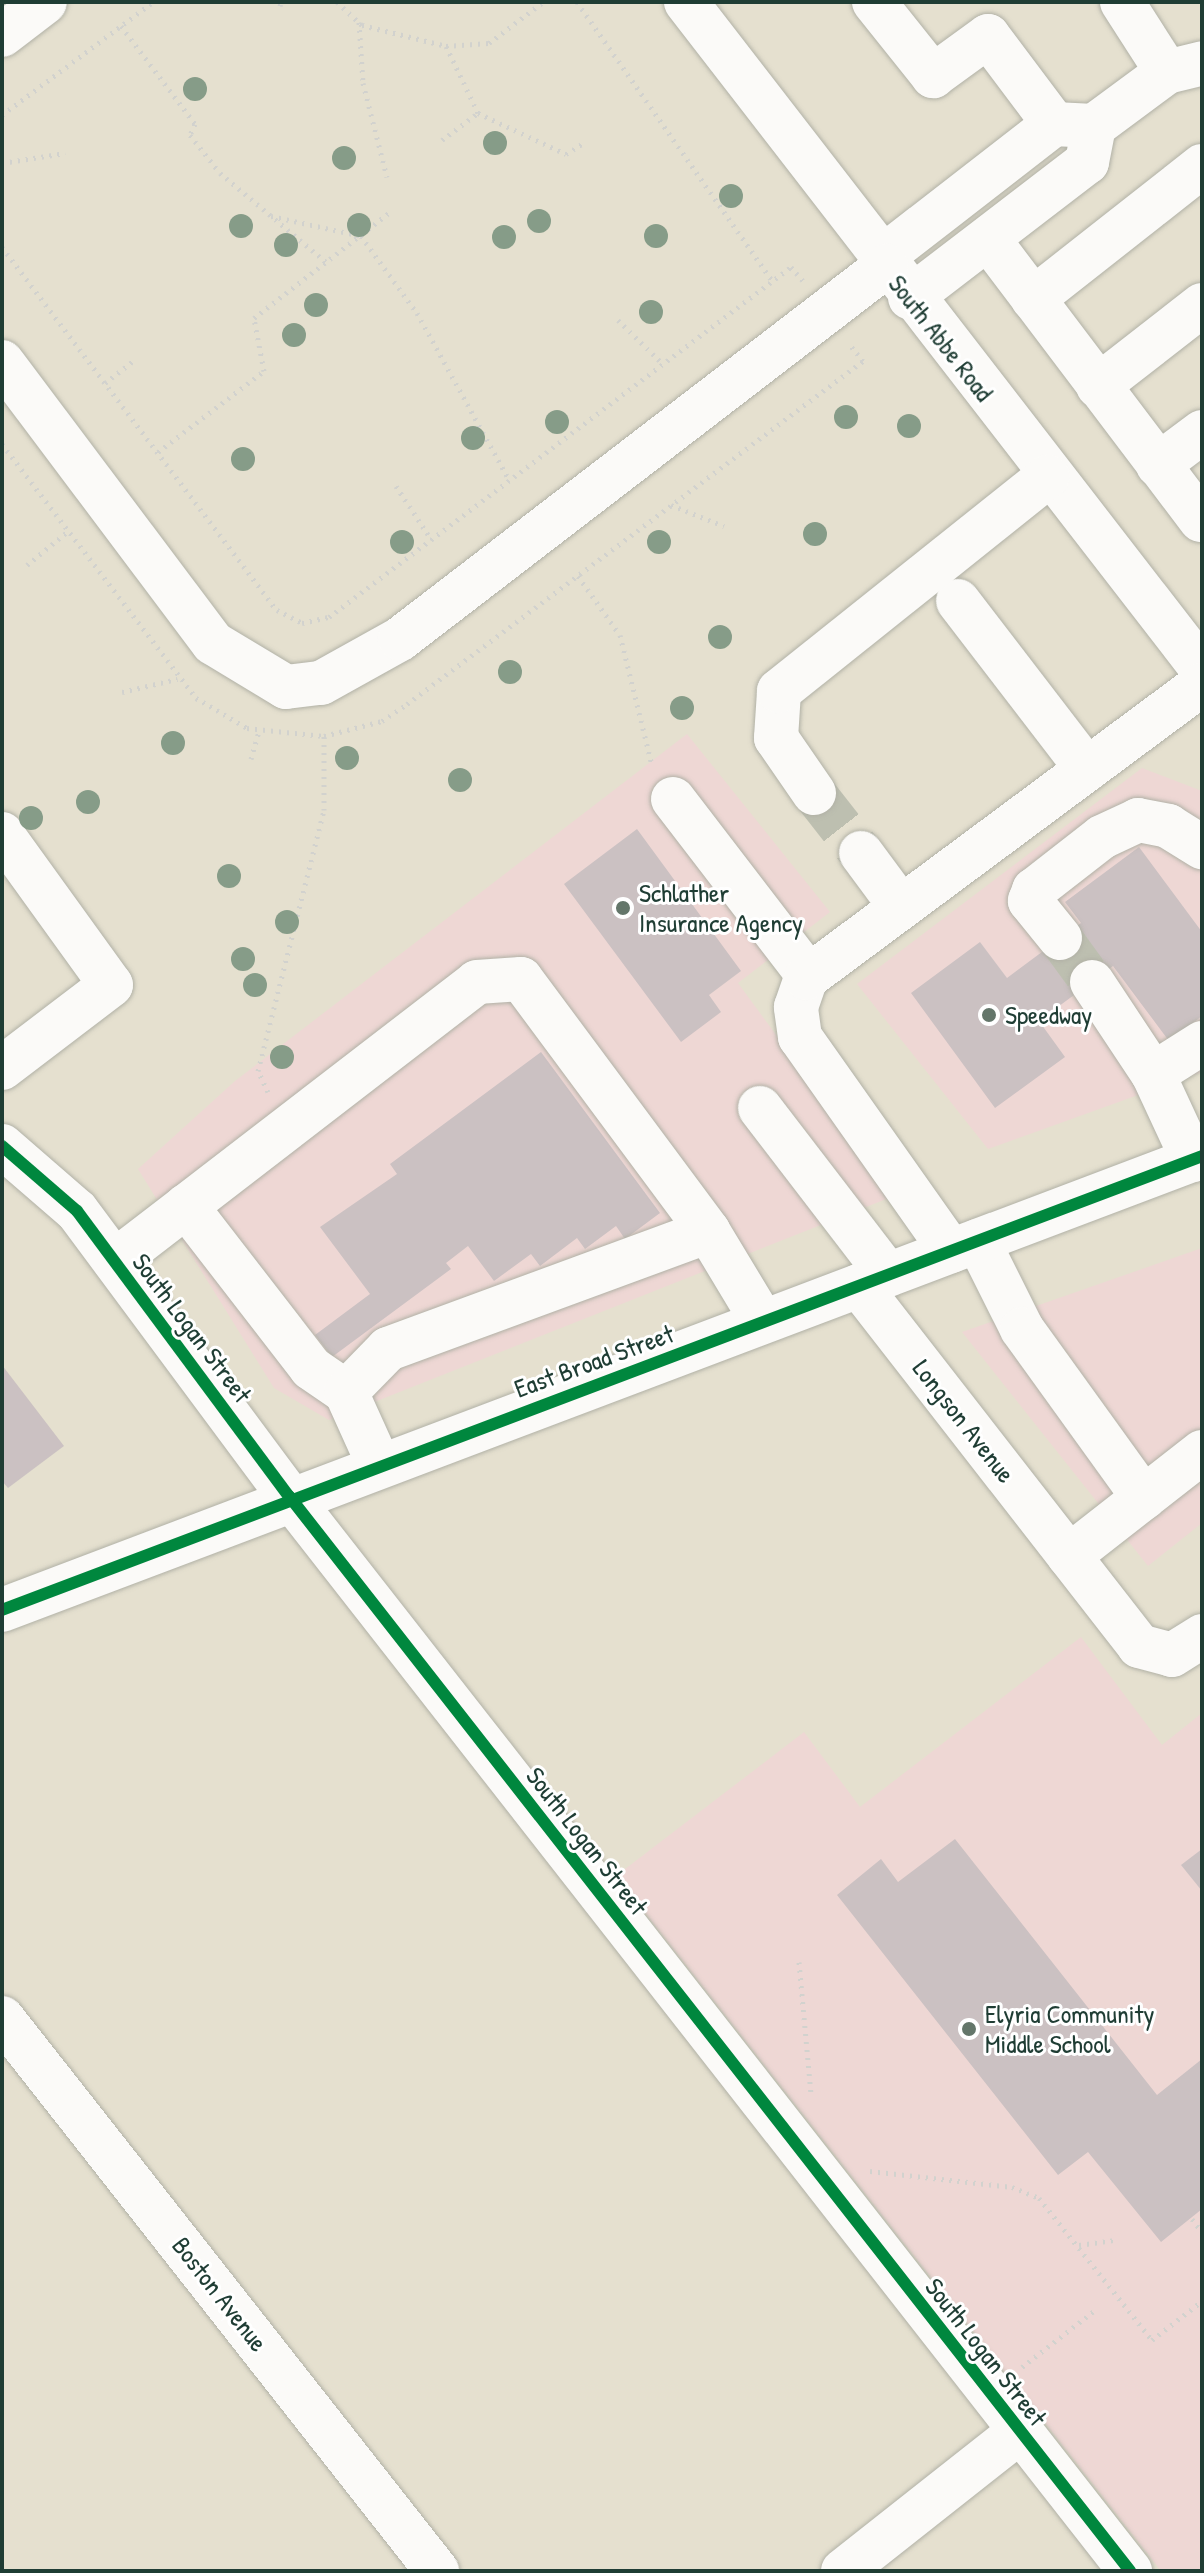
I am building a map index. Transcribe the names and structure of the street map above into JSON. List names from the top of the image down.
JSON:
{
  "streets": {
    "street": [
      "South Abbe Road",
      "South Logan Street",
      "East Broad Street",
      "Longson Avenue",
      "Boston Avenue"
    ]
  },
  "crossings": [
    ["South Logan Street", "East Broad Street"],
    ["East Broad Street", "Longson Avenue"]
  ],
  "places": ["Schlather Insurance Agency", "Speedway", "Elyria Community Middle School"]
}
